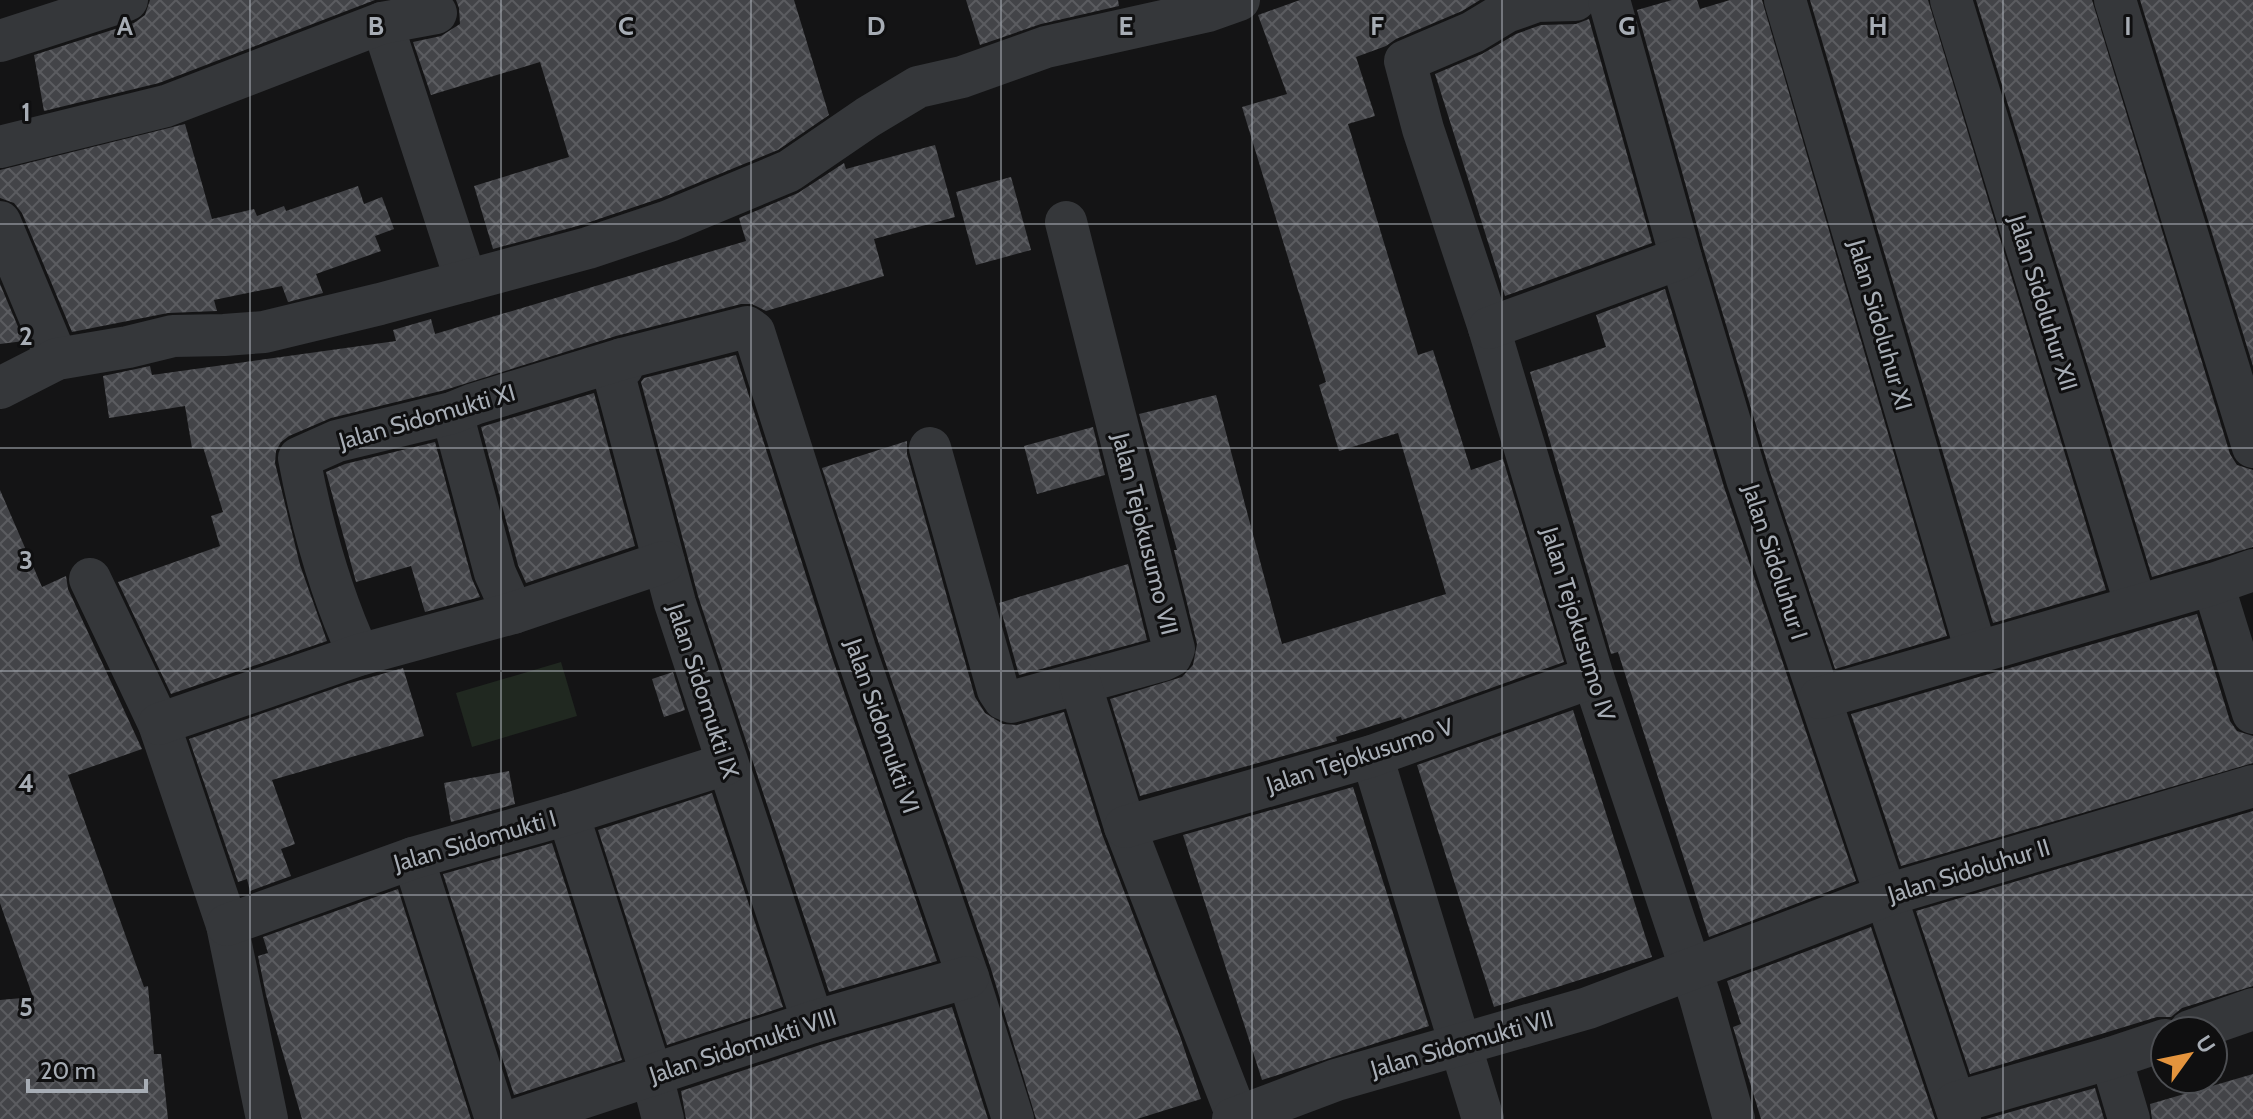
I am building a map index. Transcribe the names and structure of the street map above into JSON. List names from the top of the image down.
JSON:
{
  "streets": {
    "street": [
      "Jalan Sidoluhur XII",
      "Jalan Sidoluhur XI",
      "Jalan Sidomukti XI",
      "Jalan Tejokusumo VII",
      "Jalan Sidoluhur I",
      "Jalan Tejokusumo IV",
      "Jalan Sidomukti IX",
      "Jalan Sidomukti VI",
      "Jalan Tejokusumo V",
      "Jalan Sidomukti I",
      "Jalan Sidoluhur II",
      "Jalan Sidomukti VII",
      "Jalan Sidomukti VIII"
    ]
  },
  "crossings": [
    ["Jalan Sidomukti XI", "Jalan Sidomukti IX"],
    ["Jalan Sidomukti XI", "Jalan Sidomukti VI"],
    ["Jalan Sidoluhur I", "Jalan Sidoluhur II"],
    ["Jalan Tejokusumo IV", "Jalan Tejokusumo V"],
    ["Jalan Tejokusumo IV", "Jalan Sidoluhur II"],
    ["Jalan Tejokusumo IV", "Jalan Sidomukti VII"],
    ["Jalan Sidomukti IX", "Jalan Sidomukti I"],
    ["Jalan Sidomukti IX", "Jalan Sidomukti VIII"],
    ["Jalan Sidomukti VI", "Jalan Sidomukti VIII"],
    ["Jalan Sidoluhur II", "Jalan Sidomukti VII"]
  ],
  "scale_bar": "20 m",
  "north": "top right",
  "grid": {
    "columns": [
      "A",
      "B",
      "C",
      "D",
      "E",
      "F",
      "G",
      "H",
      "I"
    ],
    "rows": [
      "1",
      "2",
      "3",
      "4",
      "5"
    ]
  }
}
